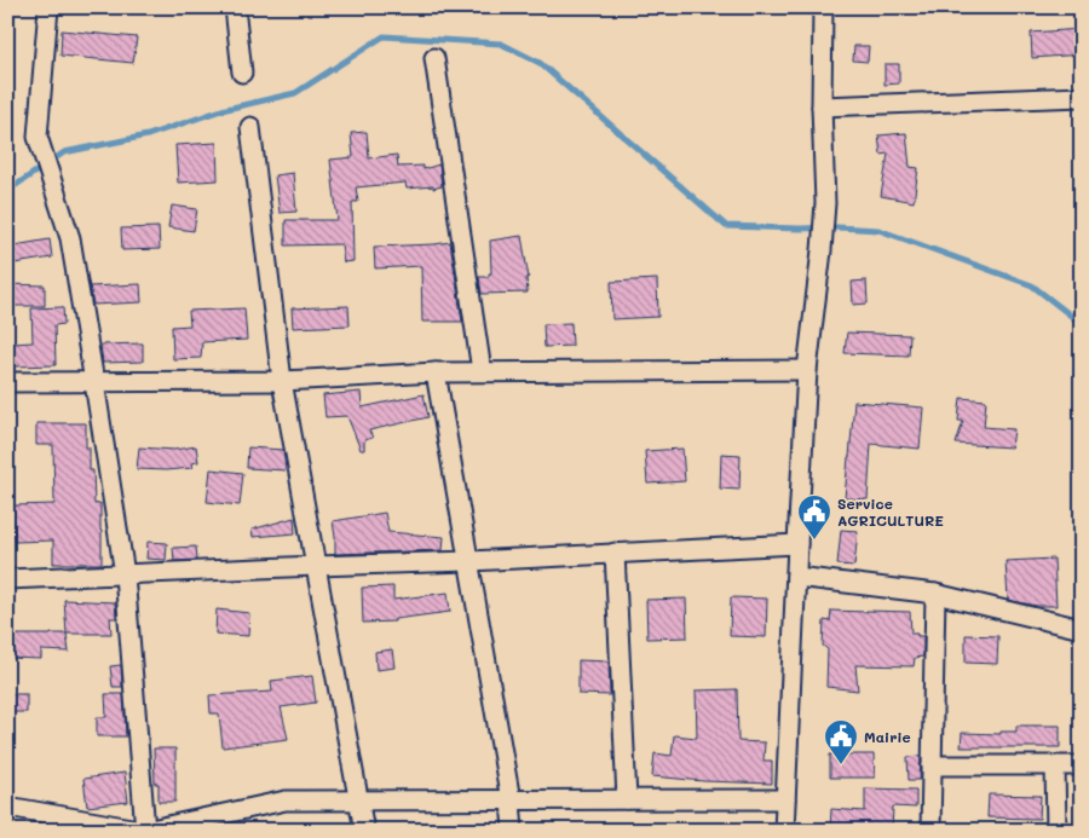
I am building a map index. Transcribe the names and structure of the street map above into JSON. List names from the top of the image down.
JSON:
{
  "places": {
    "public building": ["Service AGRICULTURE", "Mairie"]
  }
}
